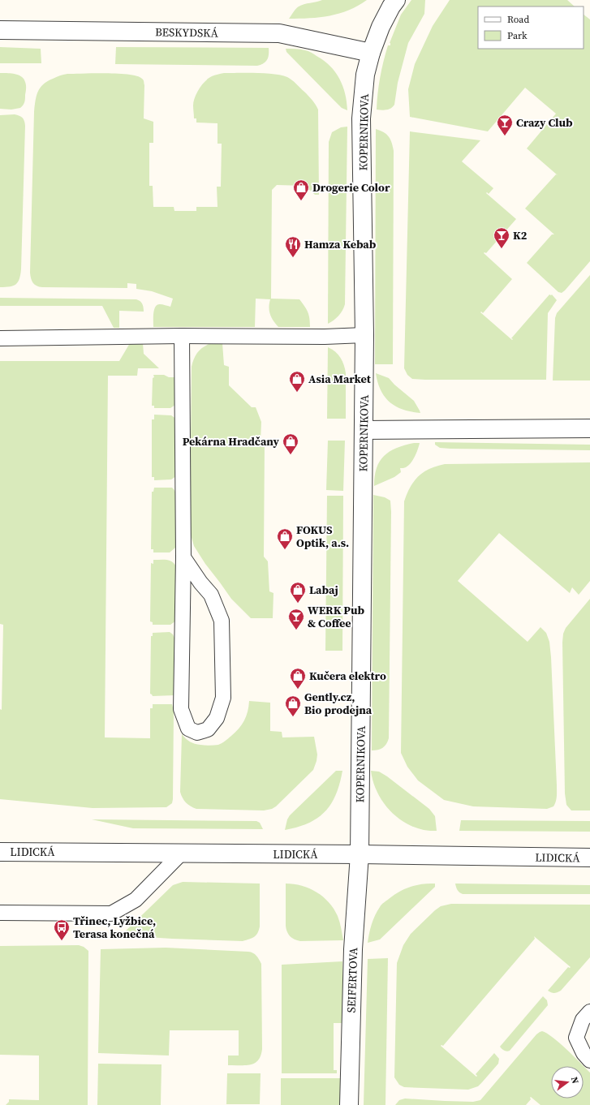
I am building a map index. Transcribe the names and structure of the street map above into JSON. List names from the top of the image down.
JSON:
{
  "streets": {
    "street": [
      "BESKYDSKÁ",
      "KOPERNIKOVA",
      "LIDICKÁ",
      "SEIFERTOVA"
    ]
  },
  "crossings": [
    ["BESKYDSKÁ", "KOPERNIKOVA"],
    ["KOPERNIKOVA", "LIDICKÁ"],
    ["KOPERNIKOVA", "SEIFERTOVA"],
    ["LIDICKÁ", "SEIFERTOVA"]
  ],
  "places": {
    "bar": ["Crazy Club", "K2", "WERK Pub & Coffee"],
    "shop": [
      "Drogerie Color",
      "Asia Market",
      "Pekárna Hradčany",
      "FOKUS Optik, a.s.",
      "Labaj",
      "Kučera elektro",
      "Gently.cz, Bio prodejna"
    ],
    "restaurant": ["Hamza Kebab"],
    "bus stop": ["Třinec, Lyžbice, Terasa konečná"]
  },
  "legend": ["Road", "Park"],
  "north": "right"
}
